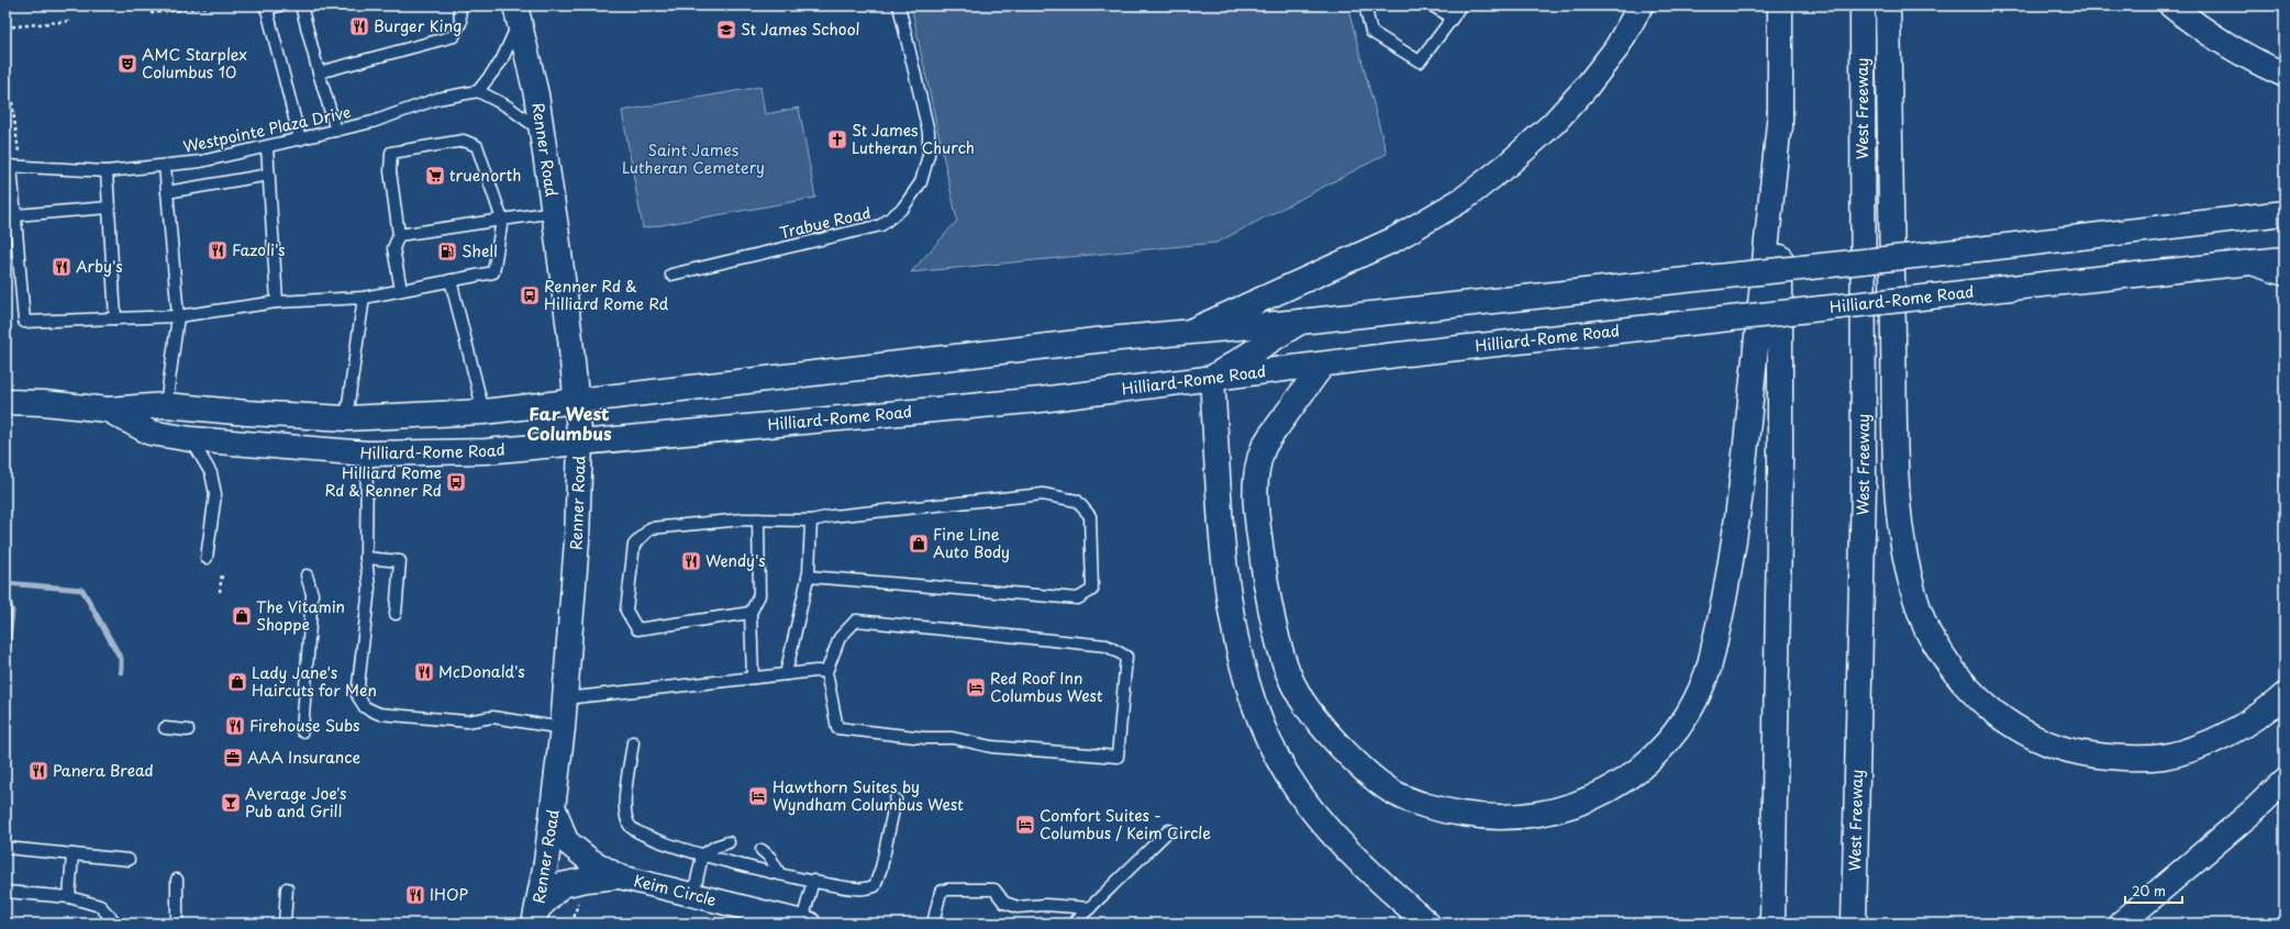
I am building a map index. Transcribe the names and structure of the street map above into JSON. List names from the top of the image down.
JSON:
{
  "streets": {
    "main road": ["West Freeway", "Renner Road", "Hilliard-Rome Road"],
    "street": ["Keim Circle"],
    "lane": ["Westpointe Plaza Drive", "Trabue Road"]
  },
  "crossings": [
    ["Renner Road", "Hilliard-Rome Road"]
  ],
  "districts": ["Far West Columbus"],
  "parks": ["Saint James Lutheran Cemetery"],
  "places": {
    "restaurant": [
      "Burger King",
      "Fazoli's",
      "Arby's",
      "Wendy's",
      "McDonald's",
      "Firehouse Subs",
      "Panera Bread",
      "IHOP"
    ],
    "school or university": ["St James School"],
    "theatre": ["AMC Starplex Columbus 10"],
    "church": ["St James Lutheran Church"],
    "supermarket": ["truenorth"],
    "fuel station": ["Shell"],
    "bus stop": ["Renner Rd & Hilliard Rome Rd", "Hilliard Rome Rd & Renner Rd"],
    "shop": ["Fine Line Auto Body", "The Vitamin Shoppe", "Lady Jane's Haircuts for Men"],
    "hotel": ["Red Roof Inn Columbus West", "Hawthorn Suites by Wyndham Columbus West", "Comfort Suites - Columbus / Keim Circle"],
    "office": ["AAA Insurance"],
    "bar": ["Average Joe's Pub and Grill"]
  },
  "scale_bar": "20 m"
}
